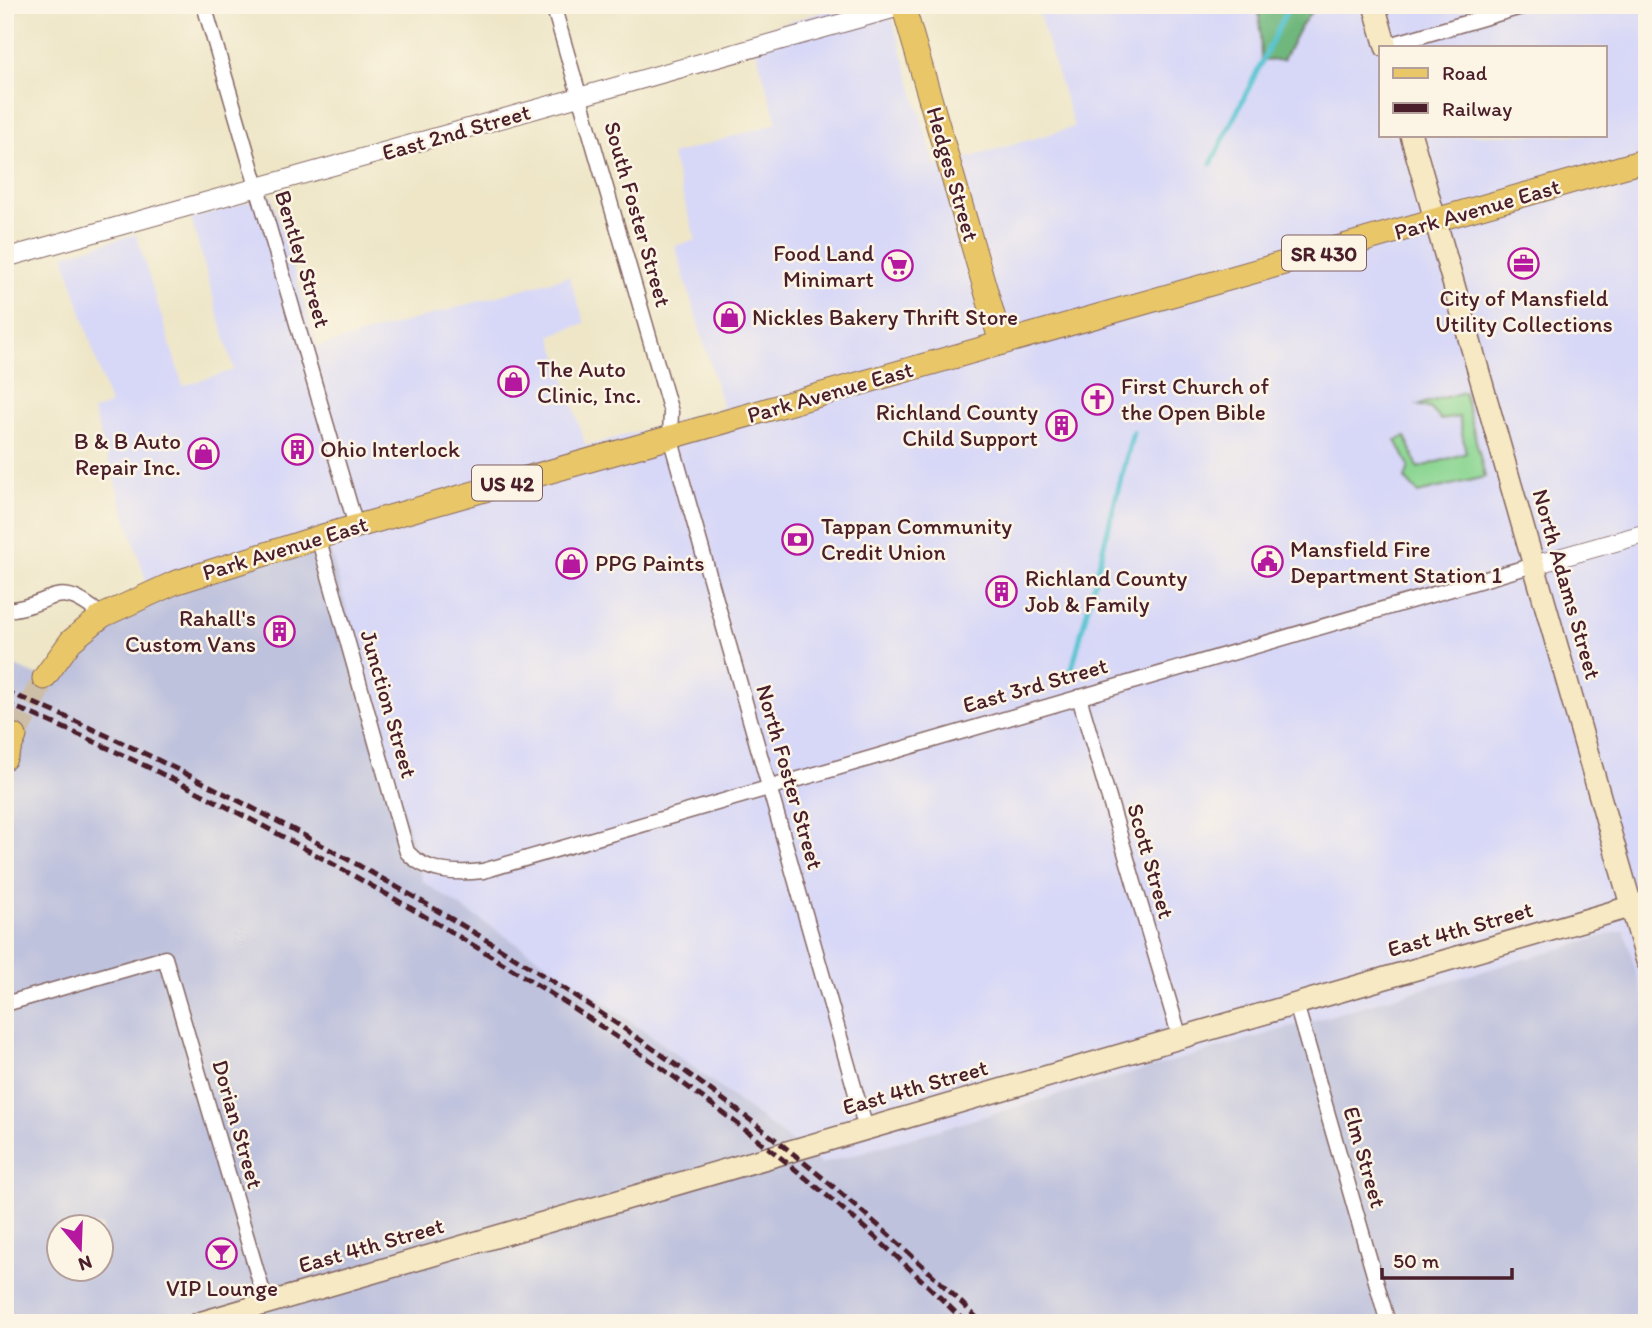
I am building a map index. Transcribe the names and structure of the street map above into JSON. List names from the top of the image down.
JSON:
{
  "streets": {
    "main road": [
      "Hedges Street",
      "Park Avenue East",
      "SR 430",
      "US 42",
      "North Adams Street",
      "East 4th Street"
    ],
    "street": [
      "East 2nd Street",
      "South Foster Street",
      "Bentley Street",
      "East 3rd Street",
      "Junction Street",
      "North Foster Street",
      "Scott Street",
      "Dorian Street",
      "Elm Street"
    ]
  },
  "crossings": [
    ["East 2nd Street", "Hedges Street"],
    ["East 2nd Street", "South Foster Street"],
    ["East 2nd Street", "Bentley Street"],
    ["Hedges Street", "Park Avenue East"],
    ["Park Avenue East", "South Foster Street"],
    ["Park Avenue East", "Bentley Street"],
    ["Park Avenue East", "North Adams Street"],
    ["Park Avenue East", "Junction Street"],
    ["Park Avenue East", "North Foster Street"],
    ["South Foster Street", "North Foster Street"],
    ["North Adams Street", "East 3rd Street"],
    ["North Adams Street", "East 4th Street"],
    ["East 3rd Street", "Junction Street"],
    ["East 3rd Street", "North Foster Street"],
    ["East 3rd Street", "Scott Street"],
    ["North Foster Street", "East 4th Street"],
    ["Scott Street", "East 4th Street"],
    ["East 4th Street", "Dorian Street"],
    ["East 4th Street", "Elm Street"]
  ],
  "places": {
    "office": ["City of Mansfield Utility Collections"],
    "supermarket": ["Food Land Minimart"],
    "shop": [
      "Nickles Bakery Thrift Store",
      "The Auto Clinic, Inc.",
      "B & B Auto Repair Inc.",
      "PPG Paints"
    ],
    "church": ["First Church of the Open Bible"],
    "building": [
      "Richland County Child Support",
      "Ohio Interlock",
      "Richland County Job & Family",
      "Rahall's Custom Vans"
    ],
    "bank": ["Tappan Community Credit Union"],
    "public building": ["Mansfield Fire Department Station 1"],
    "bar": ["VIP Lounge"]
  },
  "legend": ["Road", "Railway"],
  "scale_bar": "50 m",
  "north": "bottom"
}
